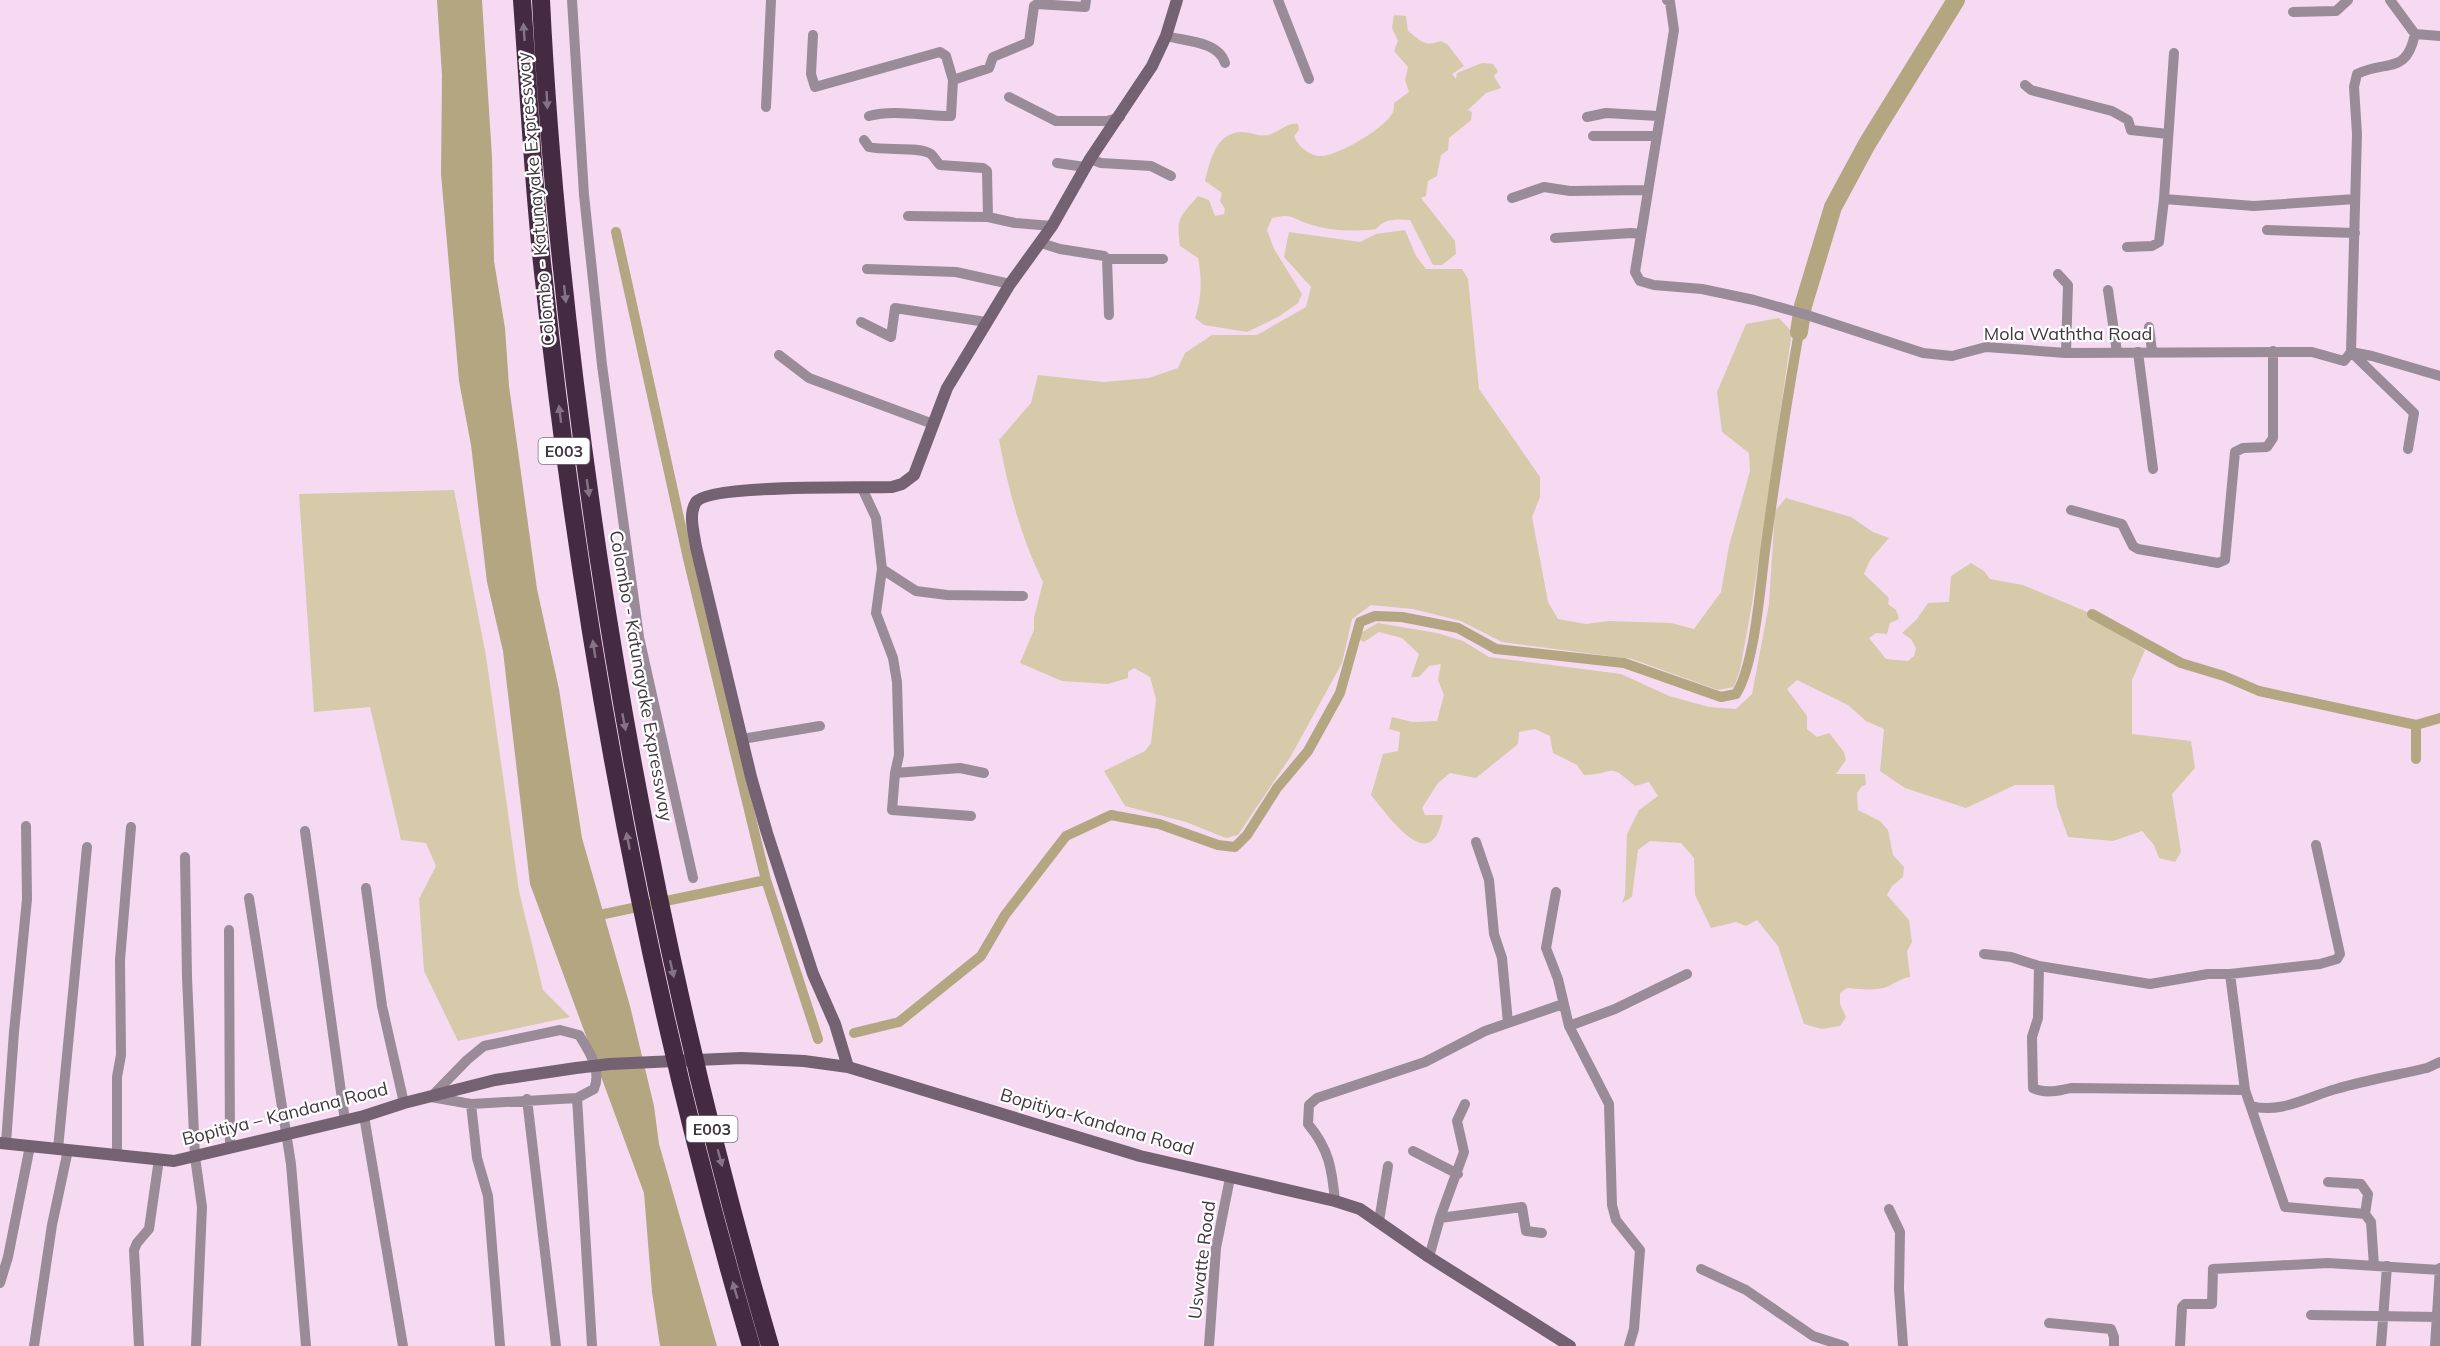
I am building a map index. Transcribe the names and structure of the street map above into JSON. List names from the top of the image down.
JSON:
{
  "streets": {
    "highway": ["Colombo - Katunayake Expressway", "E003"],
    "street": [
      "Mola Waththa Road",
      "Bopitiya – Kandana Road",
      "Bopitiya-Kandana Road",
      "Uswatte Road"
    ]
  },
  "crossings": [
    ["Bopitiya – Kandana Road", "Bopitiya-Kandana Road"],
    ["Bopitiya-Kandana Road", "Uswatte Road"]
  ]
}
